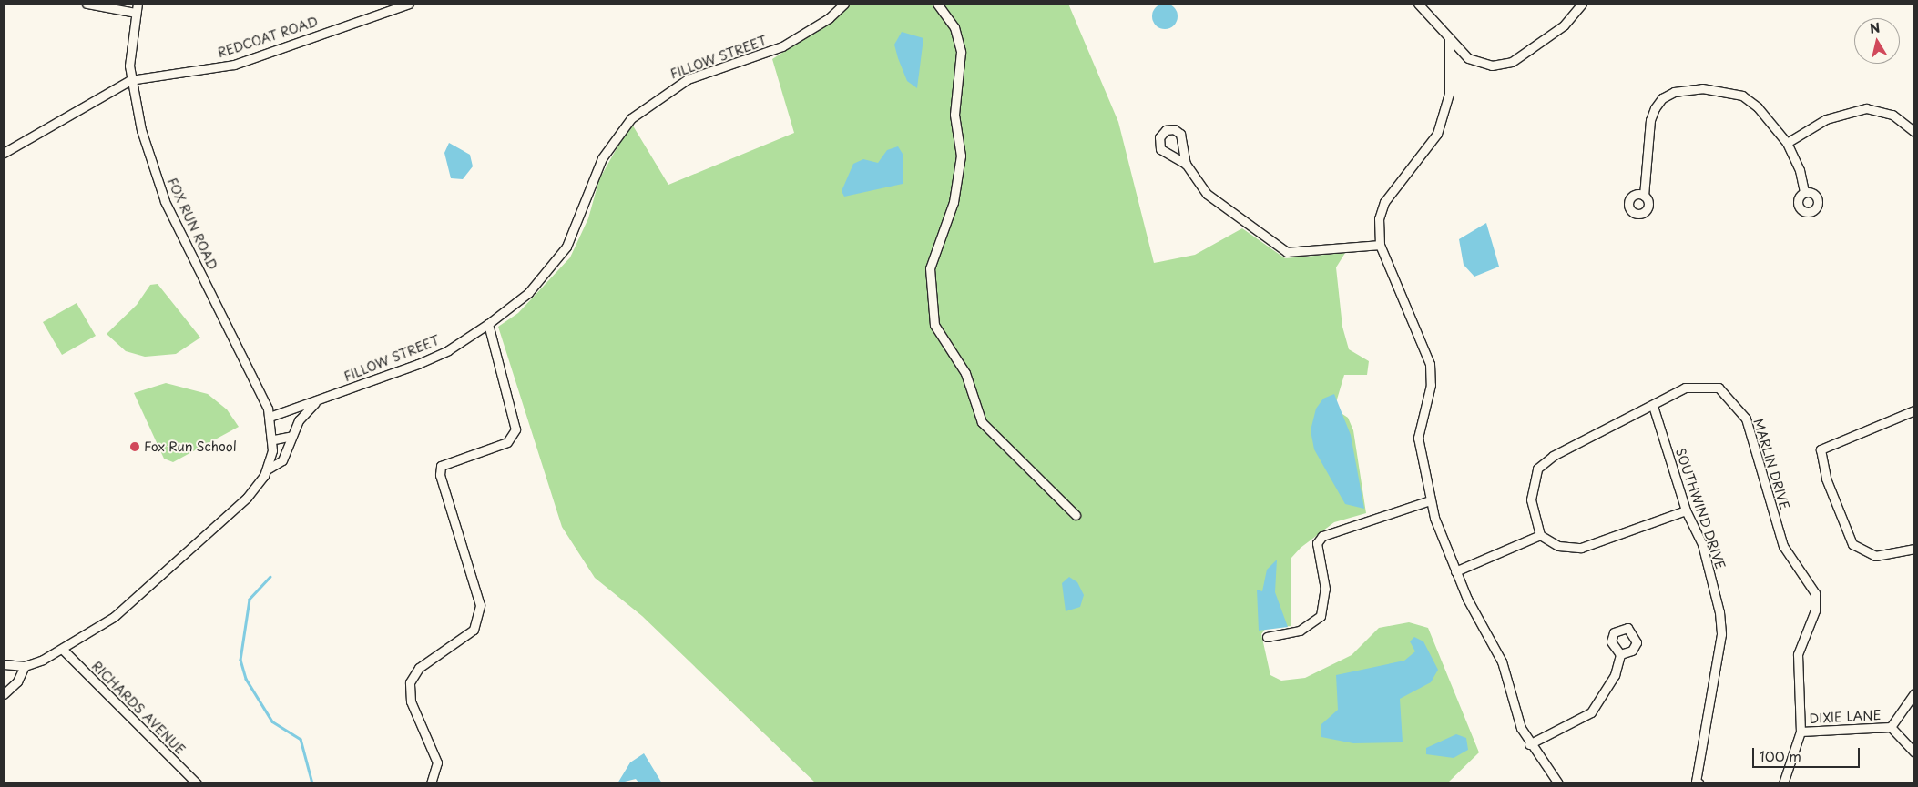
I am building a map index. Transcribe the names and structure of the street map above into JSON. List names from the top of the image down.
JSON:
{
  "streets": {
    "street": [
      "REDCOAT ROAD",
      "FILLOW STREET",
      "FOX RUN ROAD",
      "MARLIN DRIVE",
      "SOUTHWIND DRIVE",
      "RICHARDS AVENUE",
      "DIXIE LANE"
    ]
  },
  "crossings": [
    ["REDCOAT ROAD", "FOX RUN ROAD"],
    ["FILLOW STREET", "FOX RUN ROAD"],
    ["FILLOW STREET", "RICHARDS AVENUE"],
    ["MARLIN DRIVE", "SOUTHWIND DRIVE"],
    ["MARLIN DRIVE", "DIXIE LANE"]
  ],
  "places": ["Fox Run School"],
  "scale_bar": "100 m",
  "north": "top"
}
